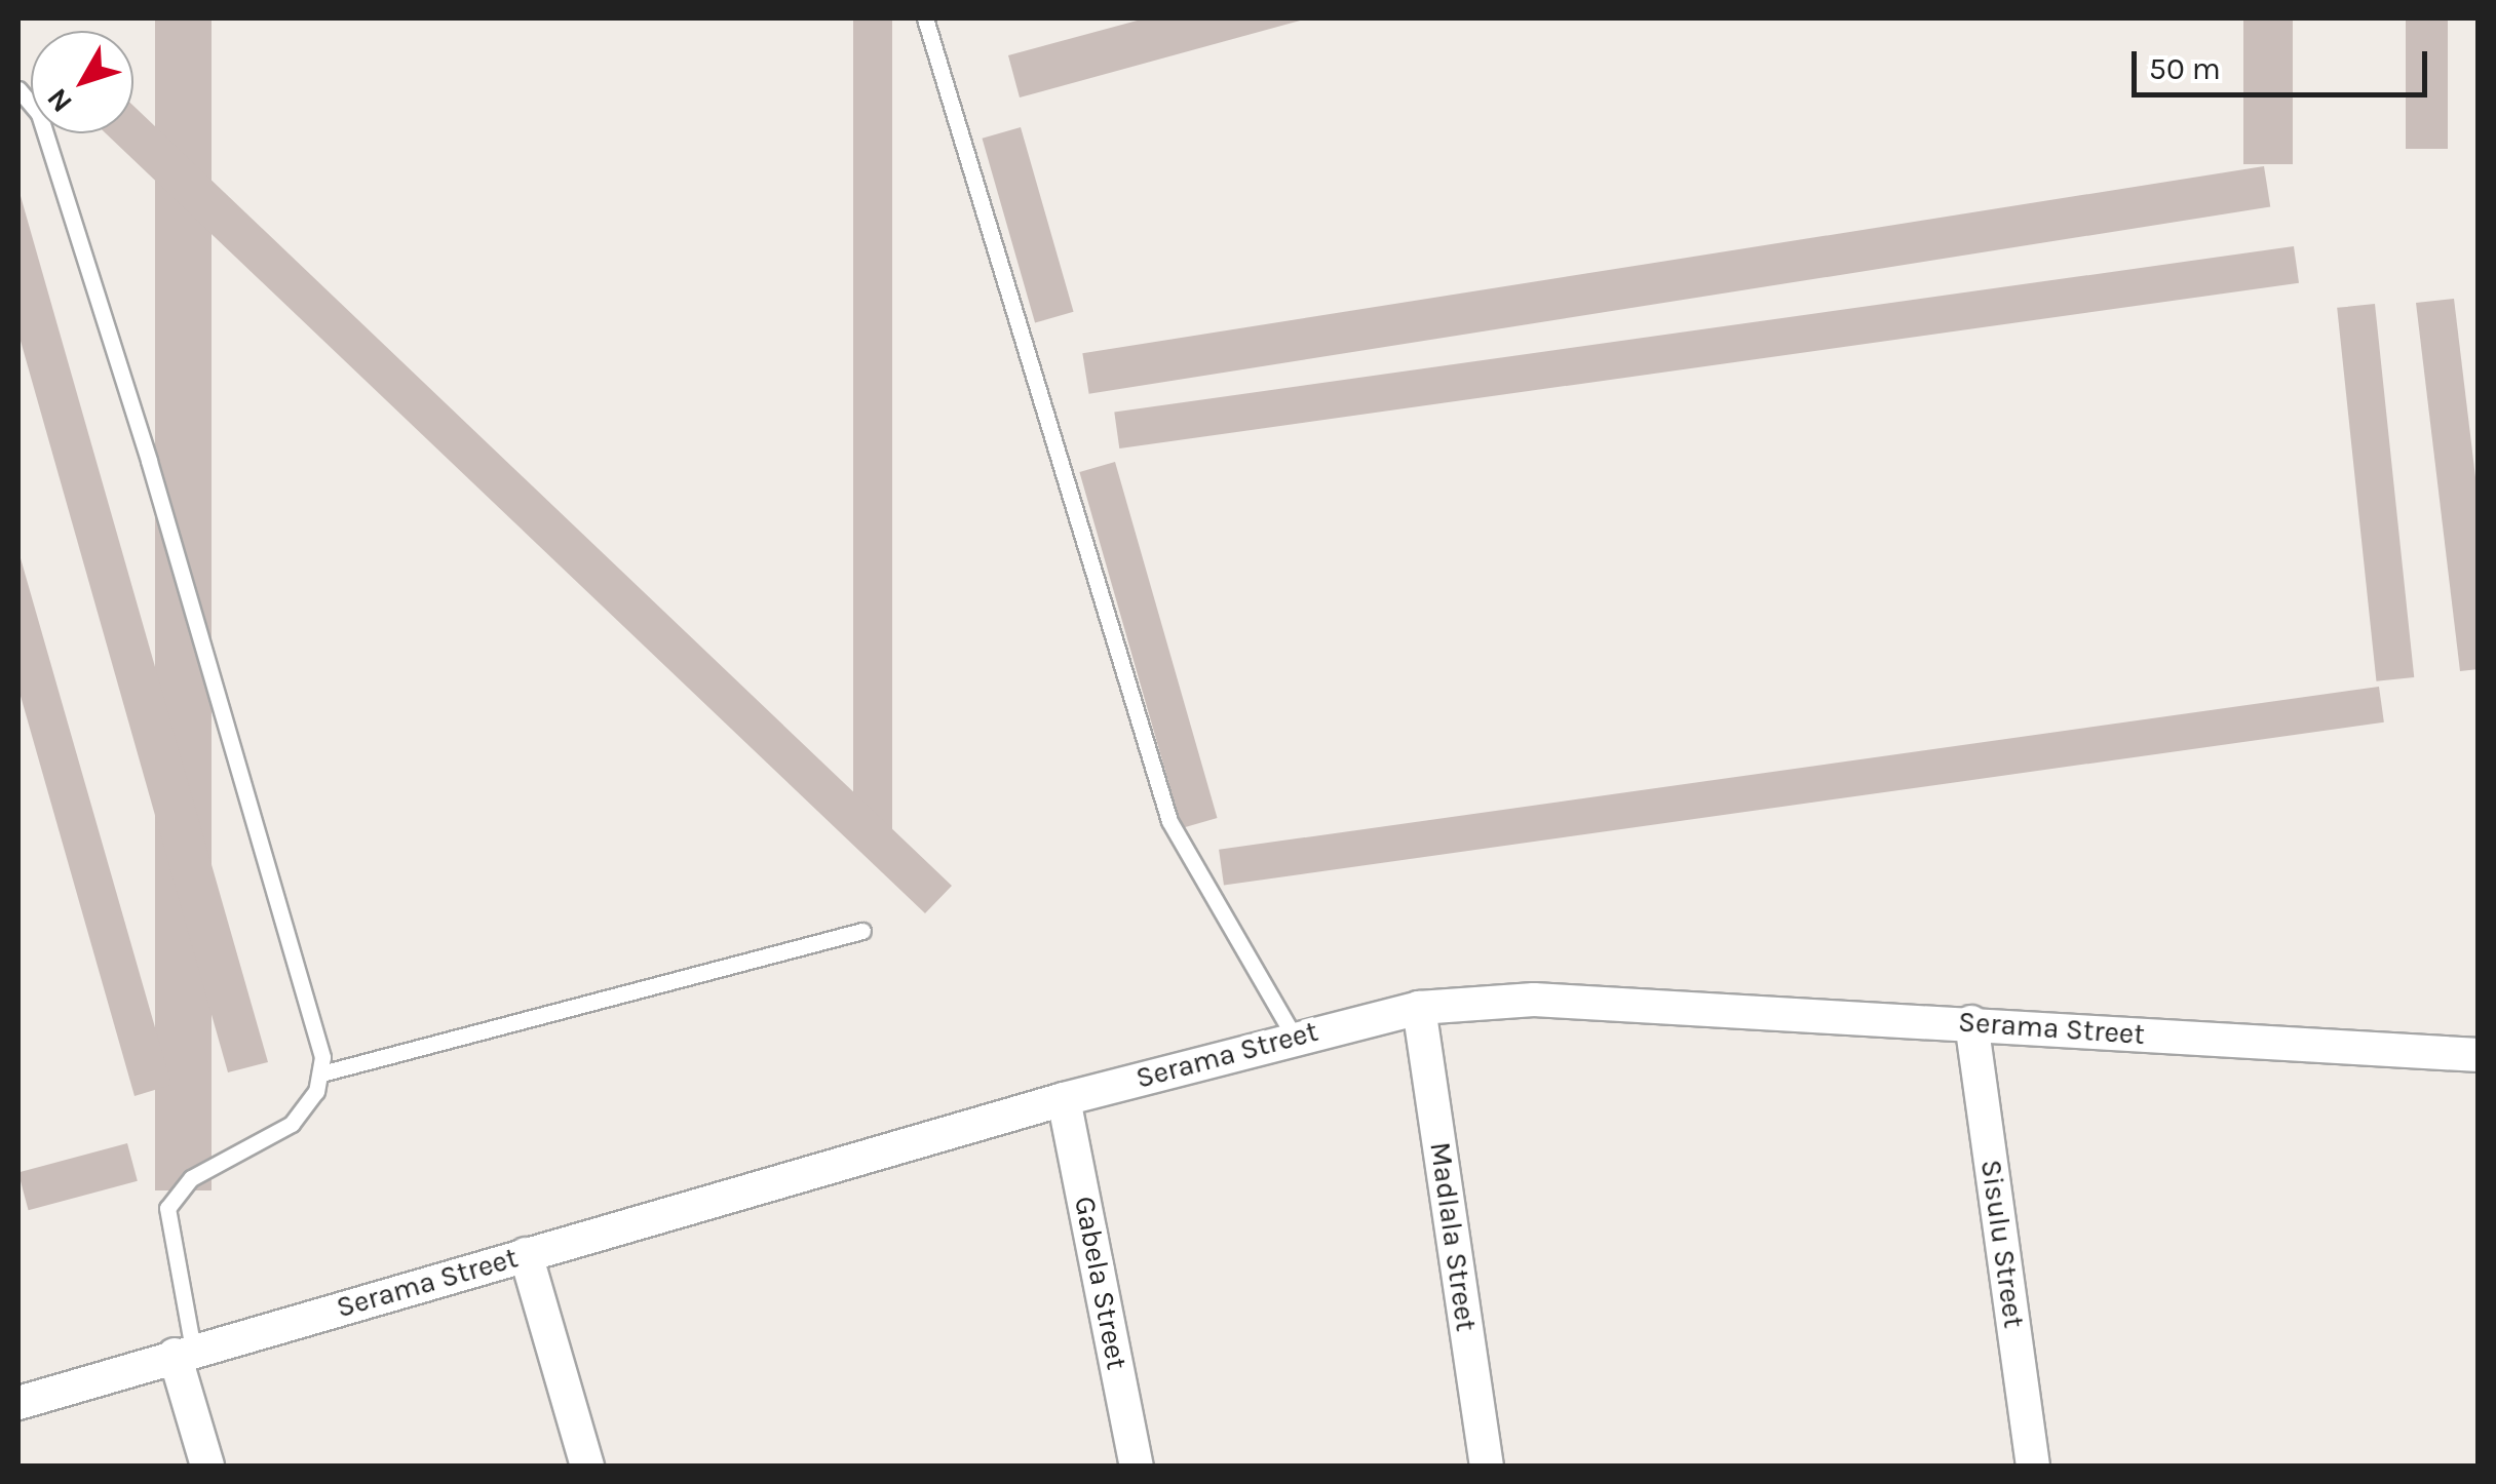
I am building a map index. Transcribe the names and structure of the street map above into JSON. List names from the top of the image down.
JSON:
{
  "streets": {
    "street": [
      "Serama Street",
      "Madlala Street",
      "Sisulu Street",
      "Gabela Street"
    ]
  },
  "crossings": [
    ["Serama Street", "Madlala Street"],
    ["Serama Street", "Sisulu Street"],
    ["Serama Street", "Gabela Street"]
  ],
  "scale_bar": "50 m",
  "north": "bottom left"
}
